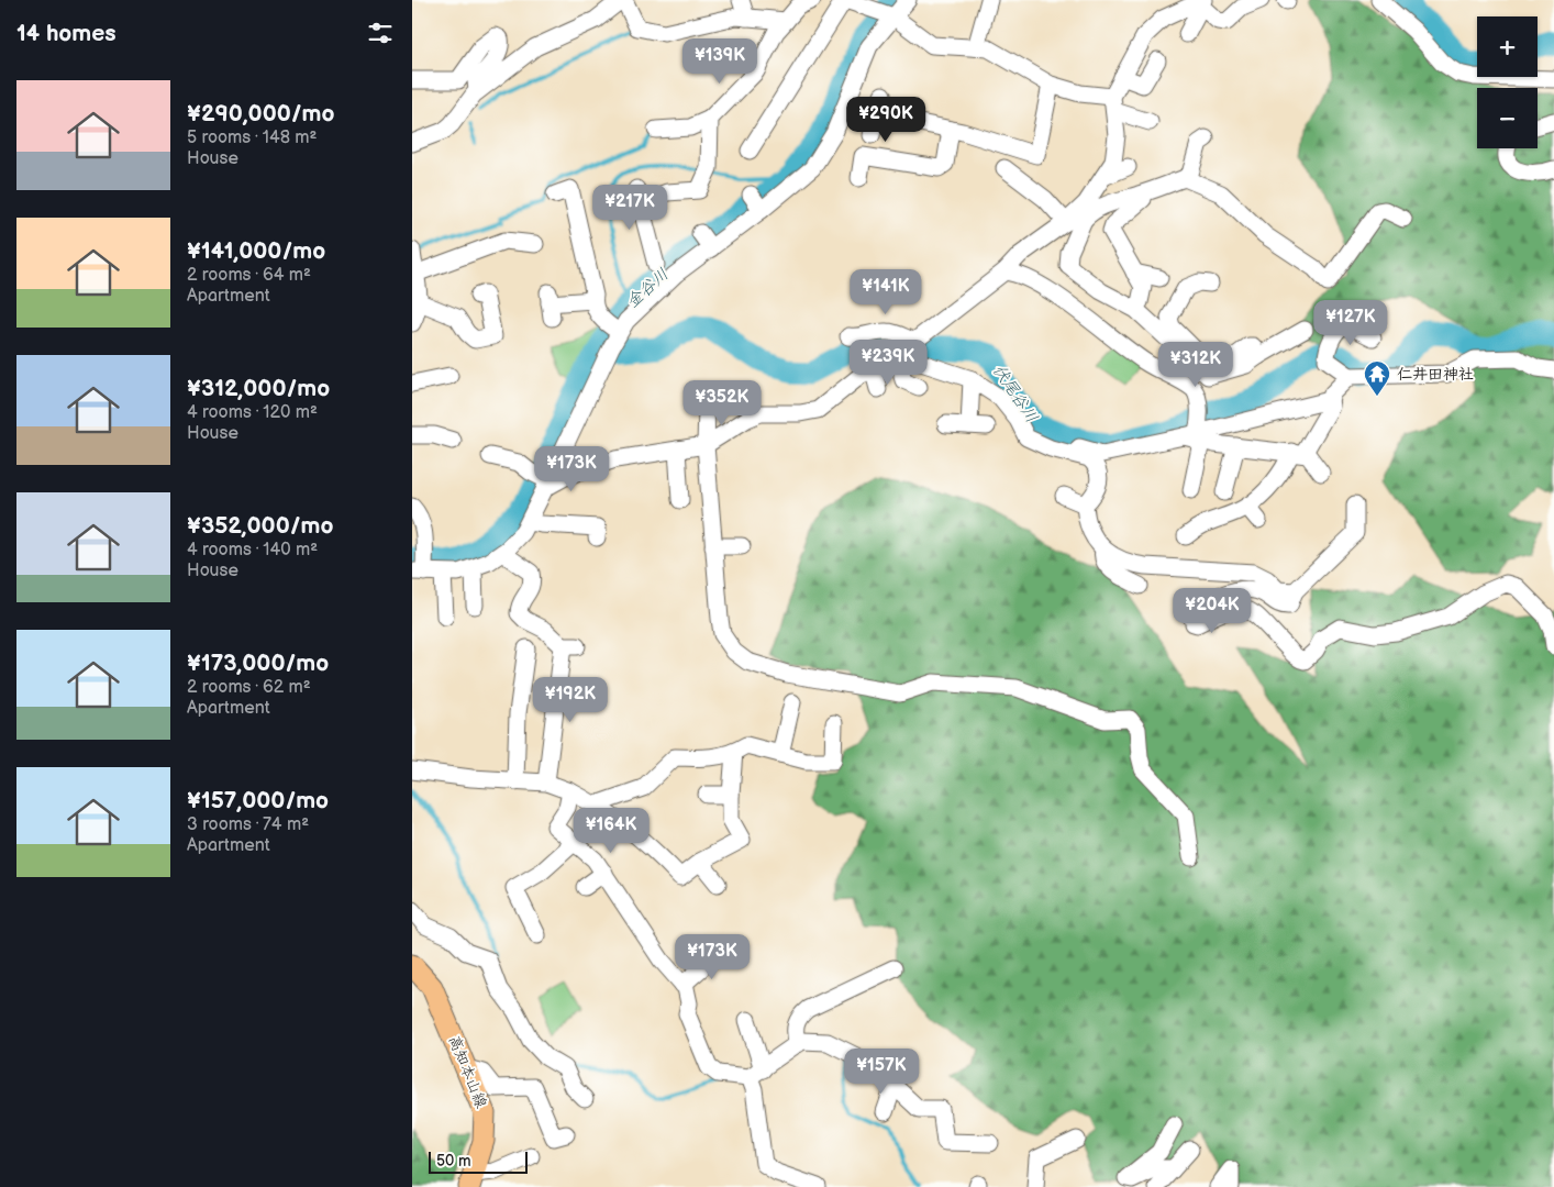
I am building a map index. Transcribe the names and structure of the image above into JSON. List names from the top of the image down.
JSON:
{
  "streets": {
    "main road": ["高知本山線"]
  },
  "water": ["金谷川", "伏尾谷川"],
  "places": {
    "temple": ["仁井田神社"]
  },
  "scale_bar": "50 m",
  "page": {
    "heading": "14 homes",
    "map_buttons": ["+", "−"],
    "price": [
      "¥139K",
      "¥290K",
      "¥217K",
      "¥141K",
      "¥127K",
      "¥239K",
      "¥312K",
      "¥352K",
      "¥173K",
      "¥204K",
      "¥192K",
      "¥164K",
      "¥173K",
      "¥157K"
    ],
    "list": [
      {
        "name": "¥290,000/mo",
        "note": "5 rooms · 148 m² · House"
      },
      {
        "name": "¥141,000/mo",
        "note": "2 rooms · 64 m² · Apartment"
      },
      {
        "name": "¥312,000/mo",
        "note": "4 rooms · 120 m² · House"
      },
      {
        "name": "¥352,000/mo",
        "note": "4 rooms · 140 m² · House"
      },
      {
        "name": "¥173,000/mo",
        "note": "2 rooms · 62 m² · Apartment"
      },
      {
        "name": "¥157,000/mo",
        "note": "3 rooms · 74 m² · Apartment"
      }
    ],
    "scale": "50 m"
  }
}
